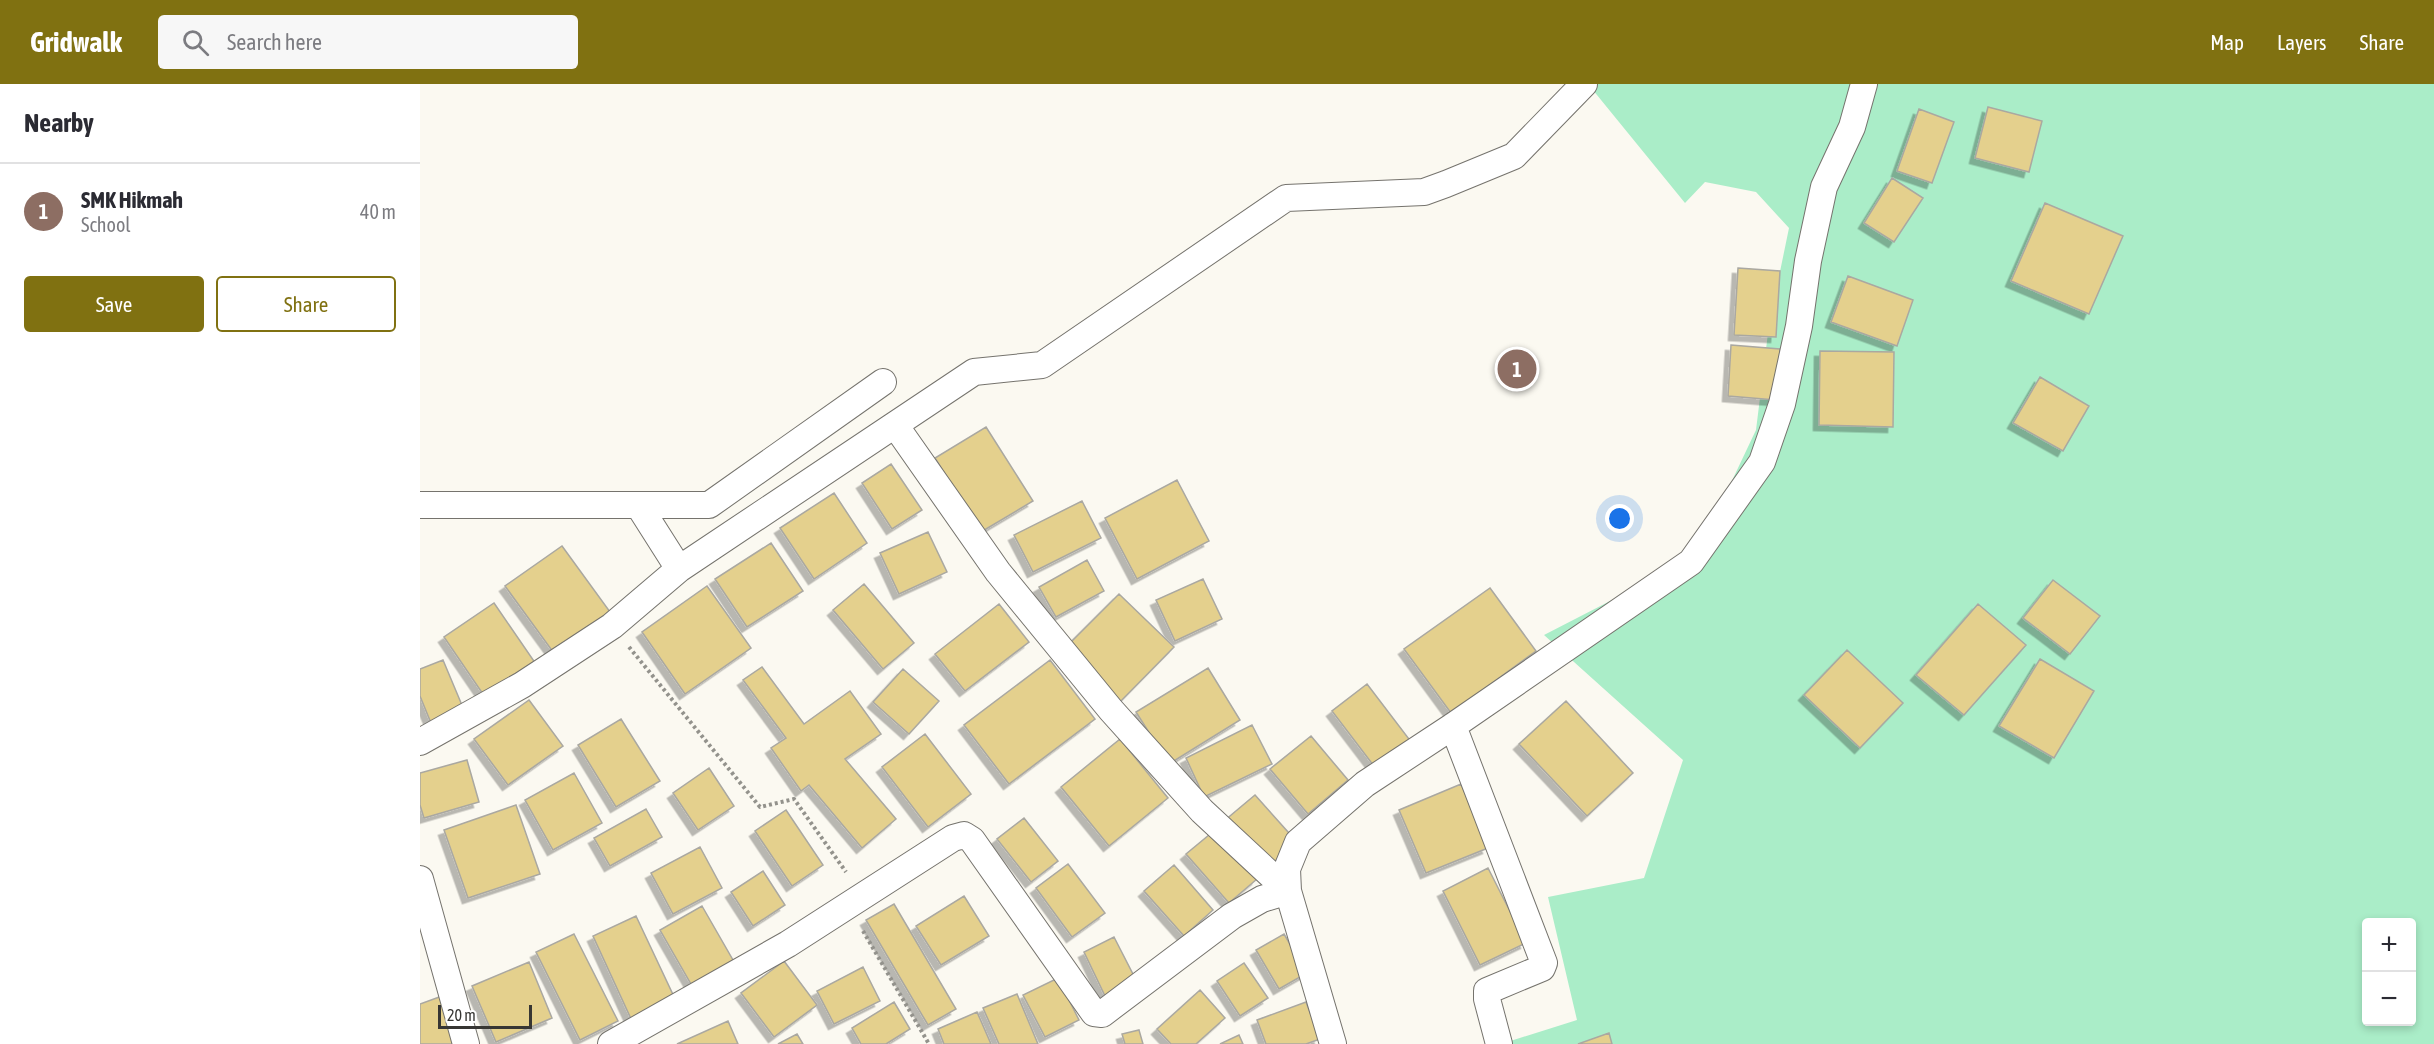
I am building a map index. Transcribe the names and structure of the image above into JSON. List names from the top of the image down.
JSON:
{
  "scale_bar": "20 m",
  "page": {
    "header": "Gridwalk",
    "search": "Search here",
    "nav": ["Map", "Layers", "Share"],
    "heading": "Nearby",
    "list": [
      {
        "mark": "1",
        "name": "SMK Hikmah",
        "note": "School",
        "value": "40 m"
      }
    ],
    "buttons": ["Save", "Share"],
    "pins": "1",
    "map_buttons": ["+", "−"],
    "scale": "20 m"
  }
}
